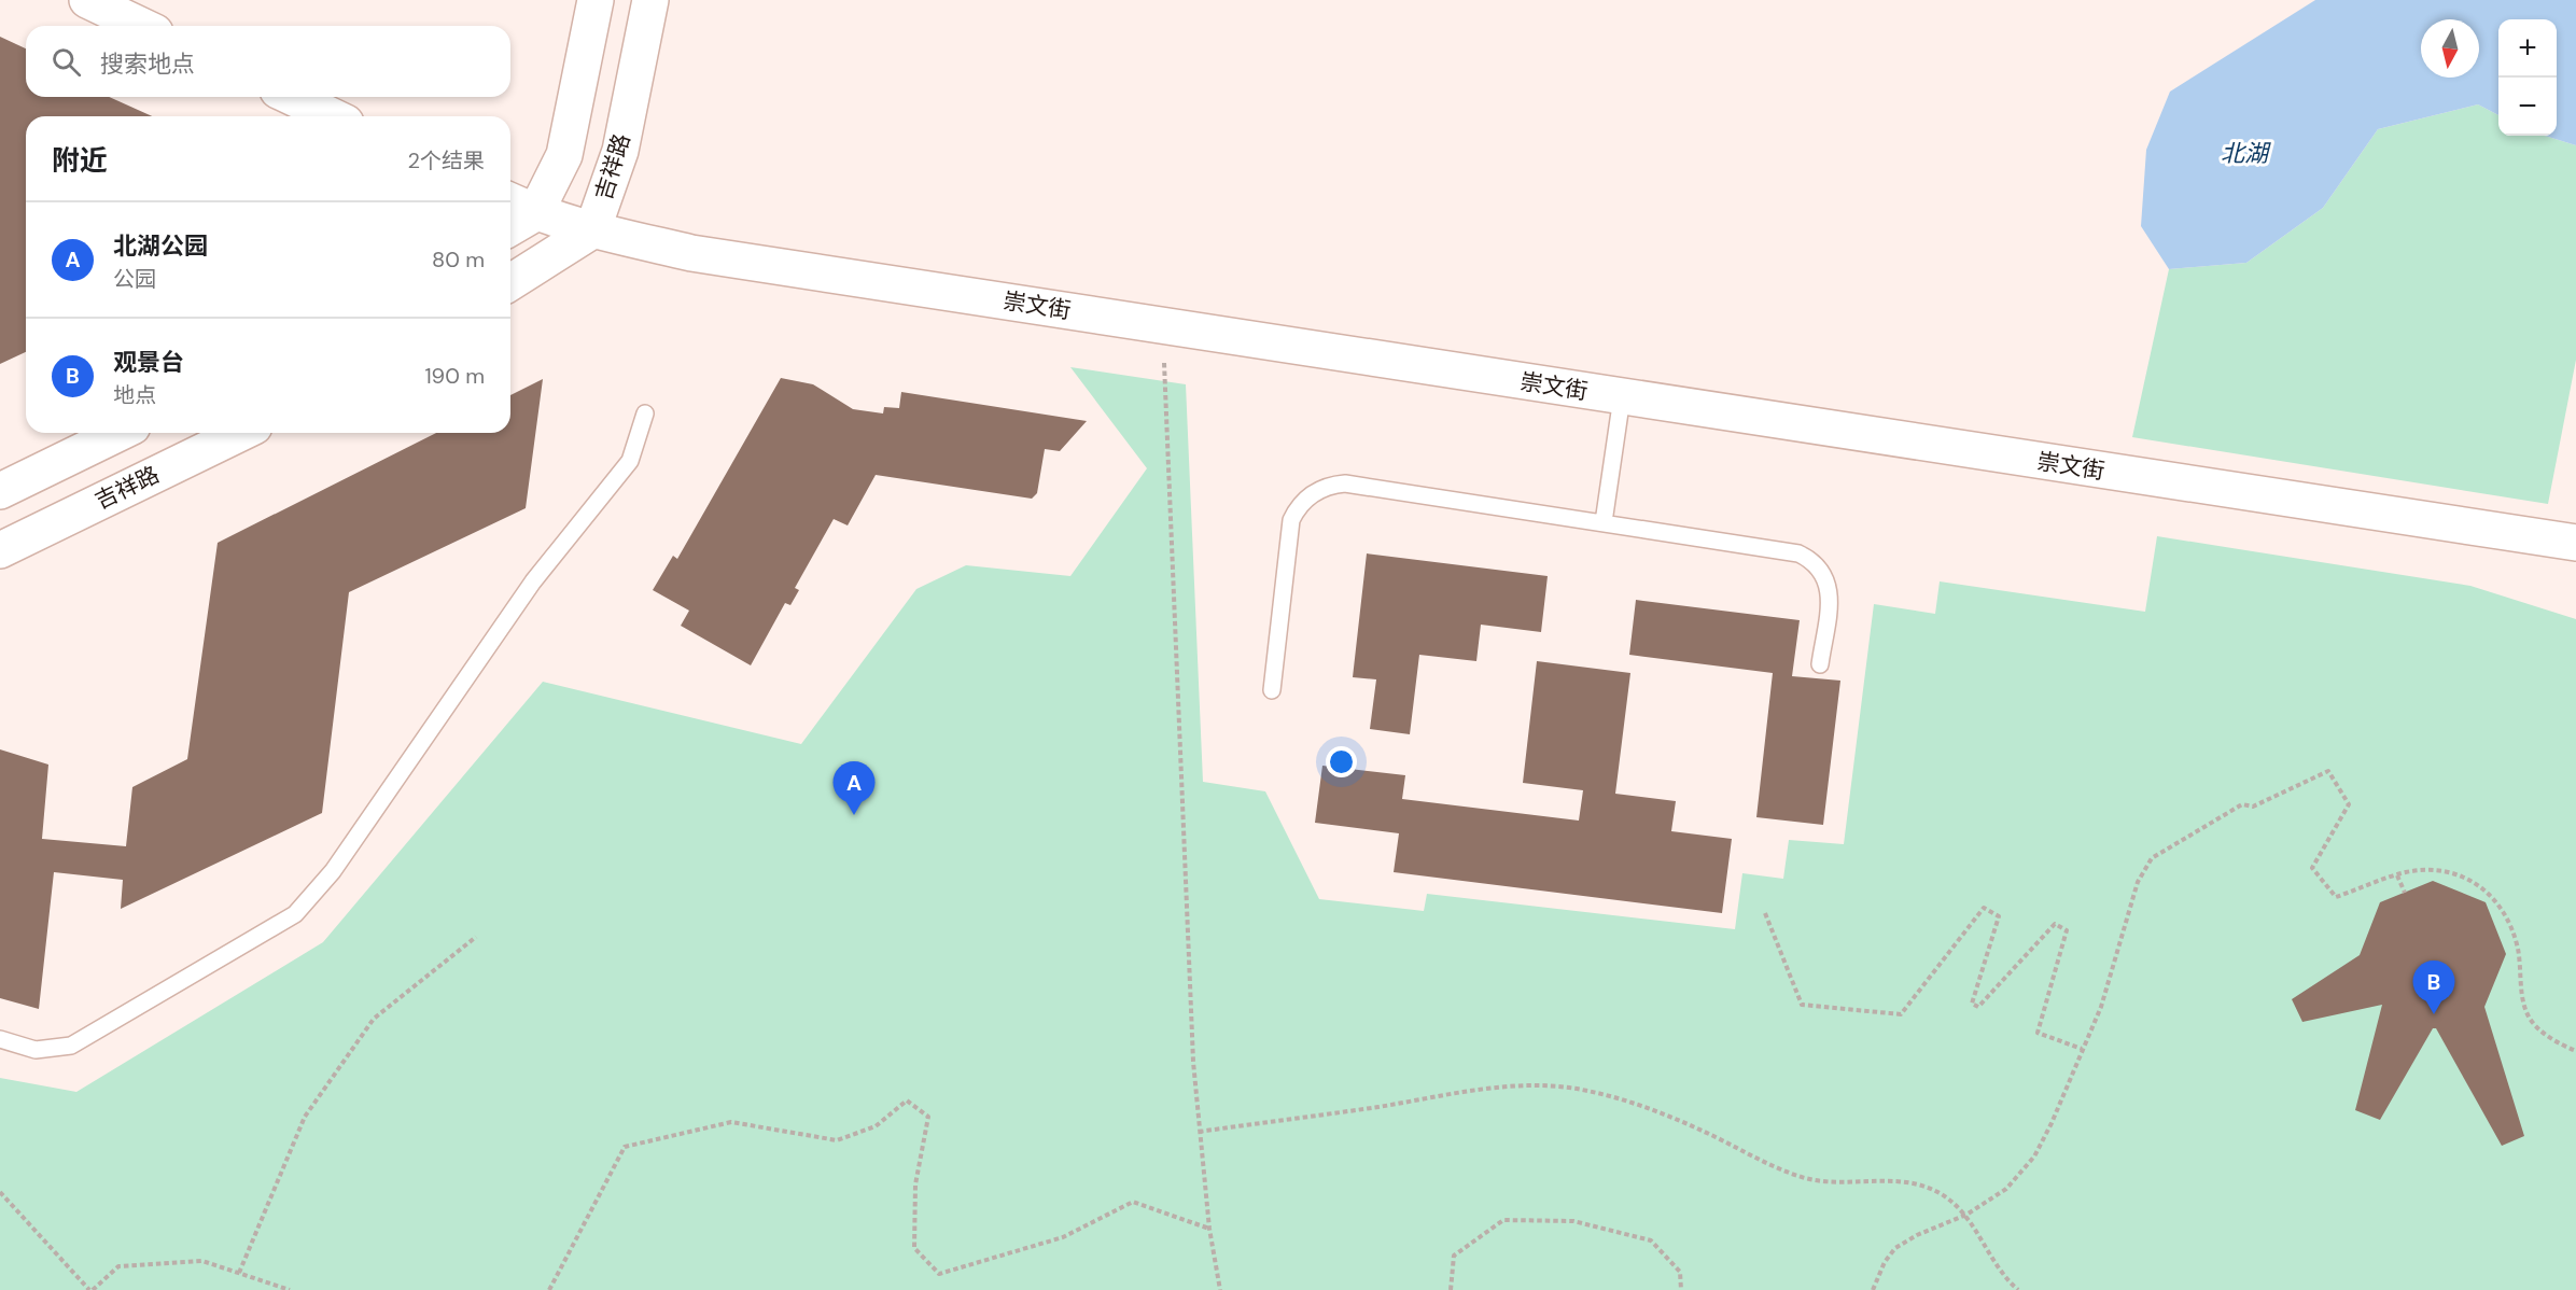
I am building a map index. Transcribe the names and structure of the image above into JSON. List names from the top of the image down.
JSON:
{
  "streets": {
    "street": ["吉祥路", "崇文街"]
  },
  "crossings": [
    ["吉祥路", "崇文街"]
  ],
  "water": ["北湖"],
  "north": "bottom",
  "page": {
    "map_buttons": ["+", "−"],
    "search": "搜索地点",
    "heading": ["附近", "2个结果"],
    "list": [
      {
        "mark": "A",
        "name": "北湖公园",
        "note": "公园",
        "value": "80 m"
      },
      {
        "mark": "B",
        "name": "观景台",
        "note": "地点",
        "value": "190 m"
      }
    ],
    "pins": ["A", "B"]
  }
}
